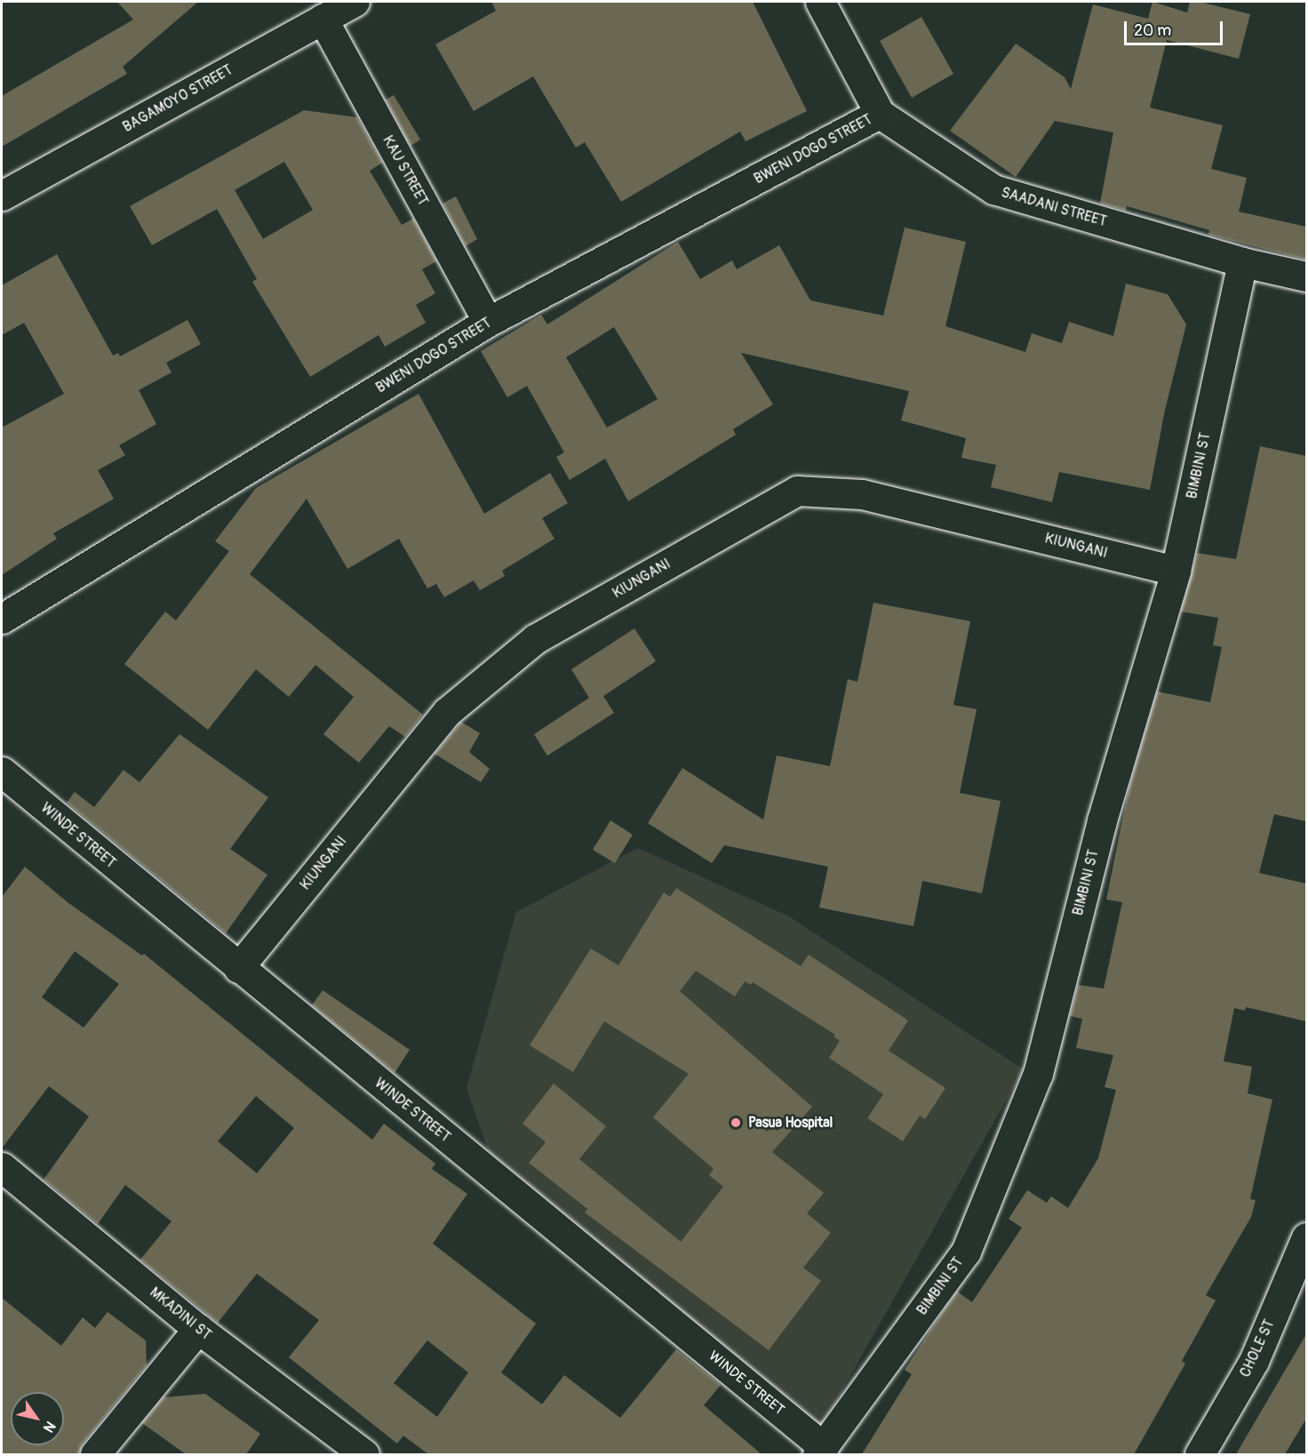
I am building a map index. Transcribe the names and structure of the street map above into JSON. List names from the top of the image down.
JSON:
{
  "streets": {
    "street": [
      "BAGAMOYO STREET",
      "BWENI DOGO STREET",
      "KAU STREET",
      "SAADANI STREET",
      "BIMBINI ST",
      "KIUNGANI",
      "WINDE STREET",
      "MKADINI ST",
      "CHOLE ST"
    ]
  },
  "crossings": [
    ["BAGAMOYO STREET", "KAU STREET"],
    ["BWENI DOGO STREET", "KAU STREET"],
    ["BWENI DOGO STREET", "SAADANI STREET"],
    ["SAADANI STREET", "BIMBINI ST"],
    ["BIMBINI ST", "KIUNGANI"],
    ["BIMBINI ST", "WINDE STREET"],
    ["KIUNGANI", "WINDE STREET"]
  ],
  "places": ["Pasua Hospital"],
  "scale_bar": "20 m",
  "north": "bottom right"
}
